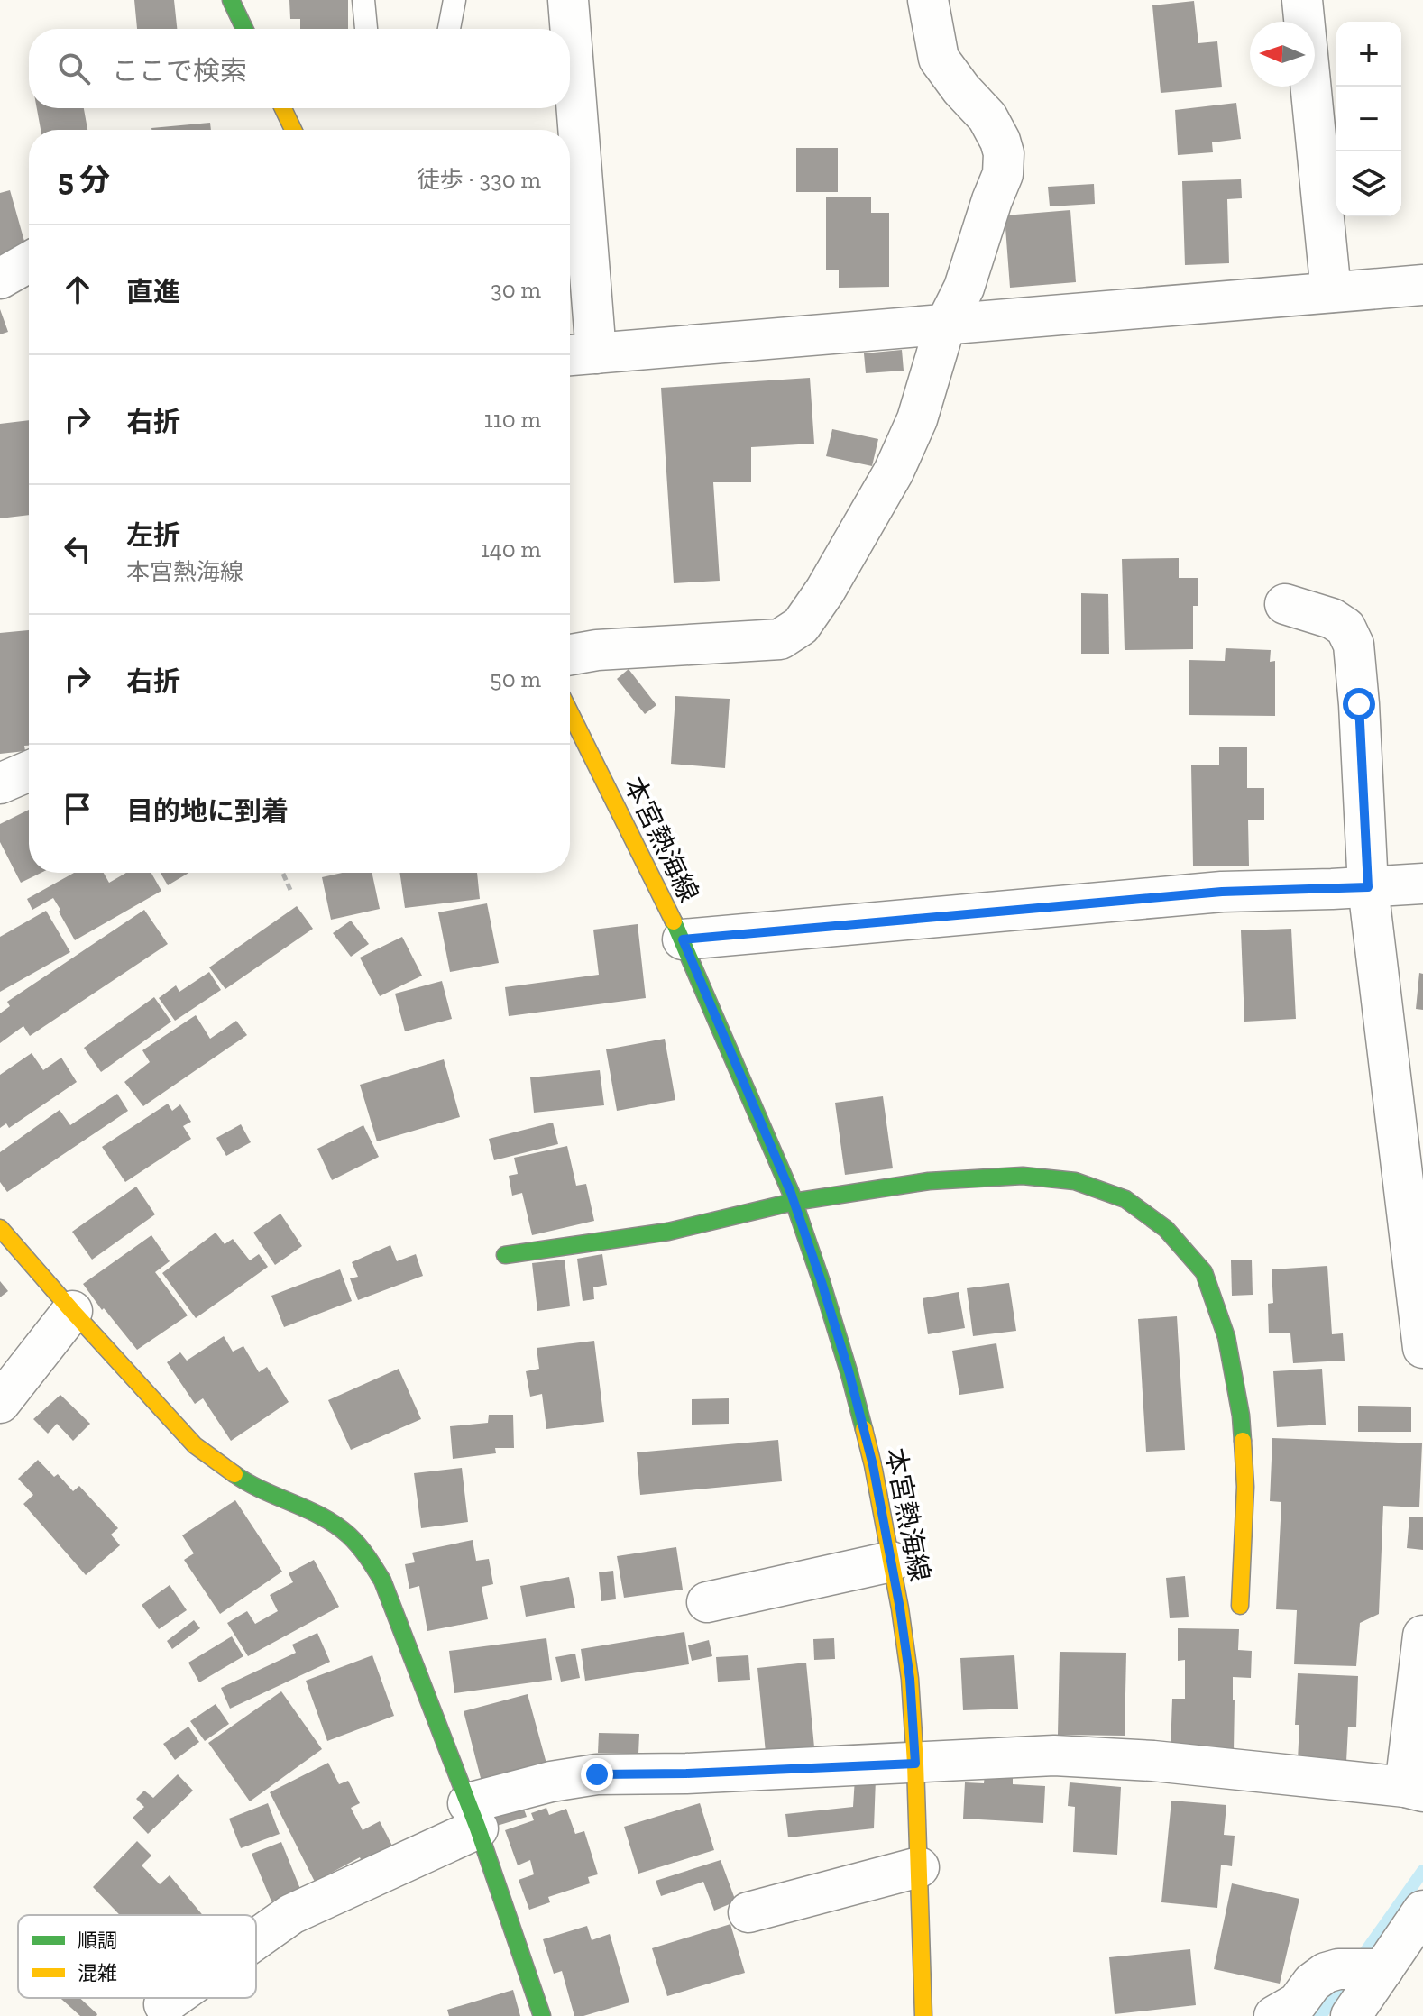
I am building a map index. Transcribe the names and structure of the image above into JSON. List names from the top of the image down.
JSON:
{
  "streets": {
    "street": ["本宮熱海線"]
  },
  "legend": ["順調", "混雑"],
  "north": "left",
  "page": {
    "map_buttons": ["+", "−"],
    "search": "ここで検索",
    "heading": ["5 分", "徒歩 · 330 m"],
    "list": [
      ["直進", "30 m"],
      ["右折", "110 m"],
      ["左折", "本宮熱海線", "140 m"],
      ["右折", "50 m"],
      "目的地に到着"
    ]
  }
}
